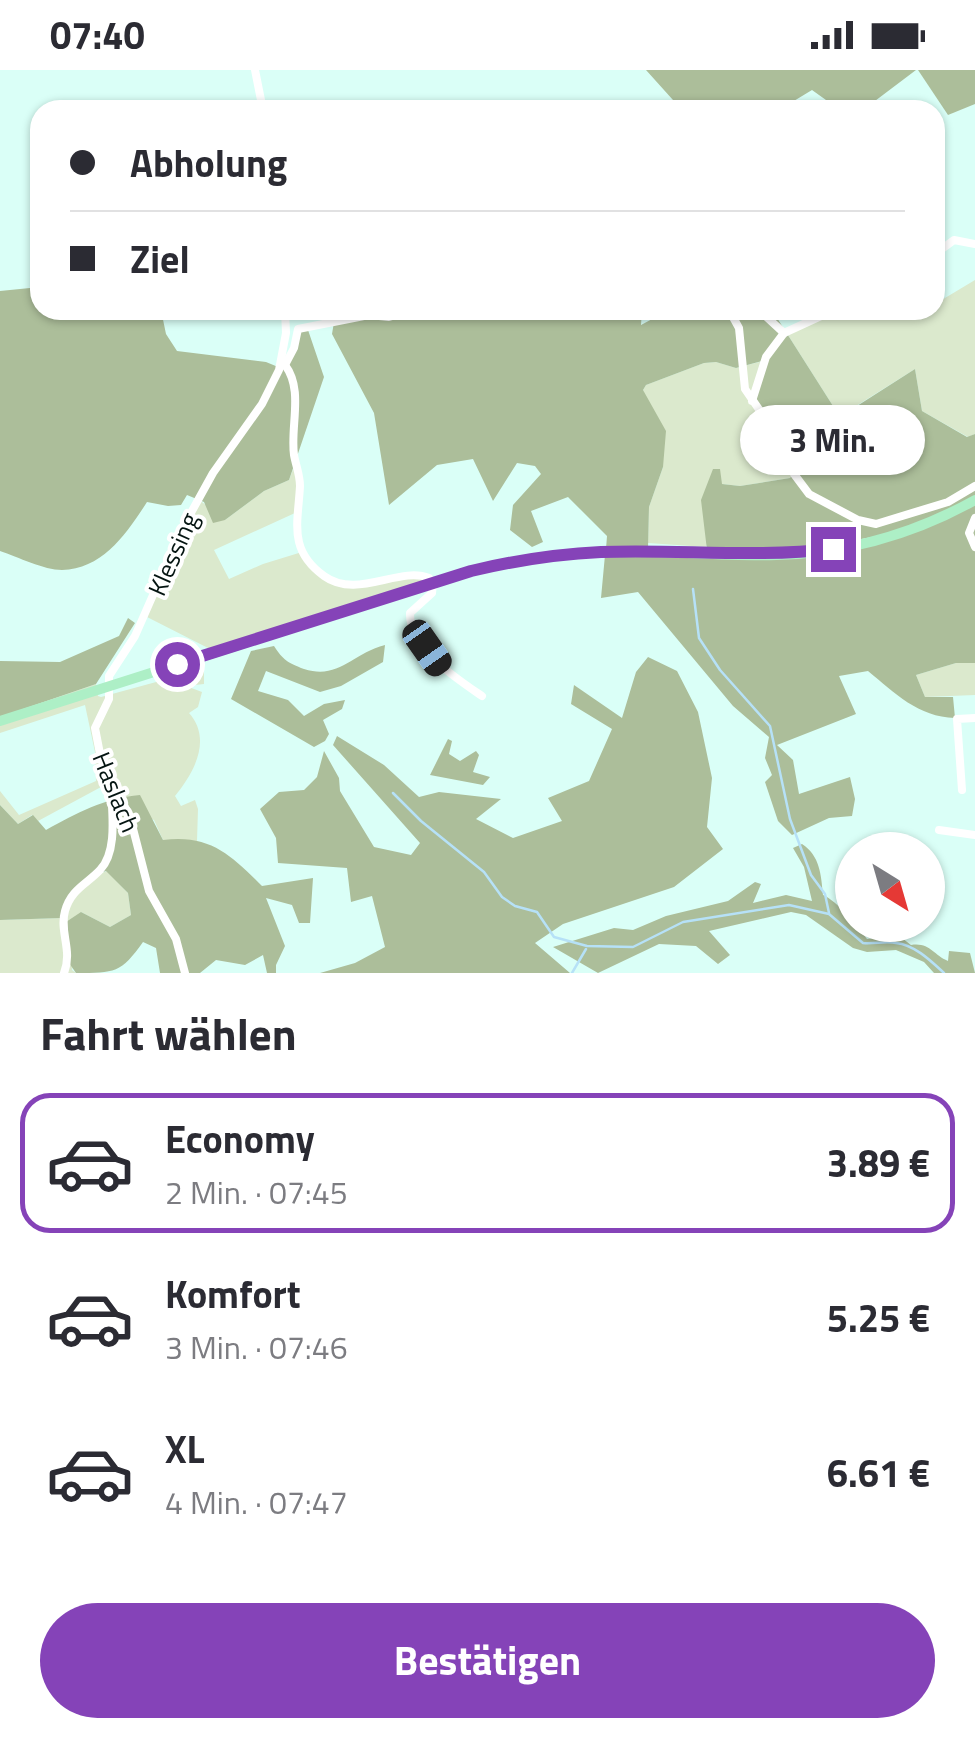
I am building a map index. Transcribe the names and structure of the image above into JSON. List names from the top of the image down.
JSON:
{
  "streets": {
    "street": ["Klessing", "Haslach"]
  },
  "crossings": [
    ["Klessing", "Haslach"]
  ],
  "north": "bottom right",
  "page": {
    "status": "07:40",
    "banner": ["Abholung", "Ziel"],
    "bubble": "3 Min.",
    "heading": "Fahrt wählen",
    "list": [
      {
        "name": "Economy",
        "note": "2 Min. · 07:45",
        "value": "3.89 €"
      },
      {
        "name": "Komfort",
        "note": "3 Min. · 07:46",
        "value": "5.25 €"
      },
      {
        "name": "XL",
        "note": "4 Min. · 07:47",
        "value": "6.61 €"
      }
    ],
    "buttons": "Bestätigen"
  }
}
